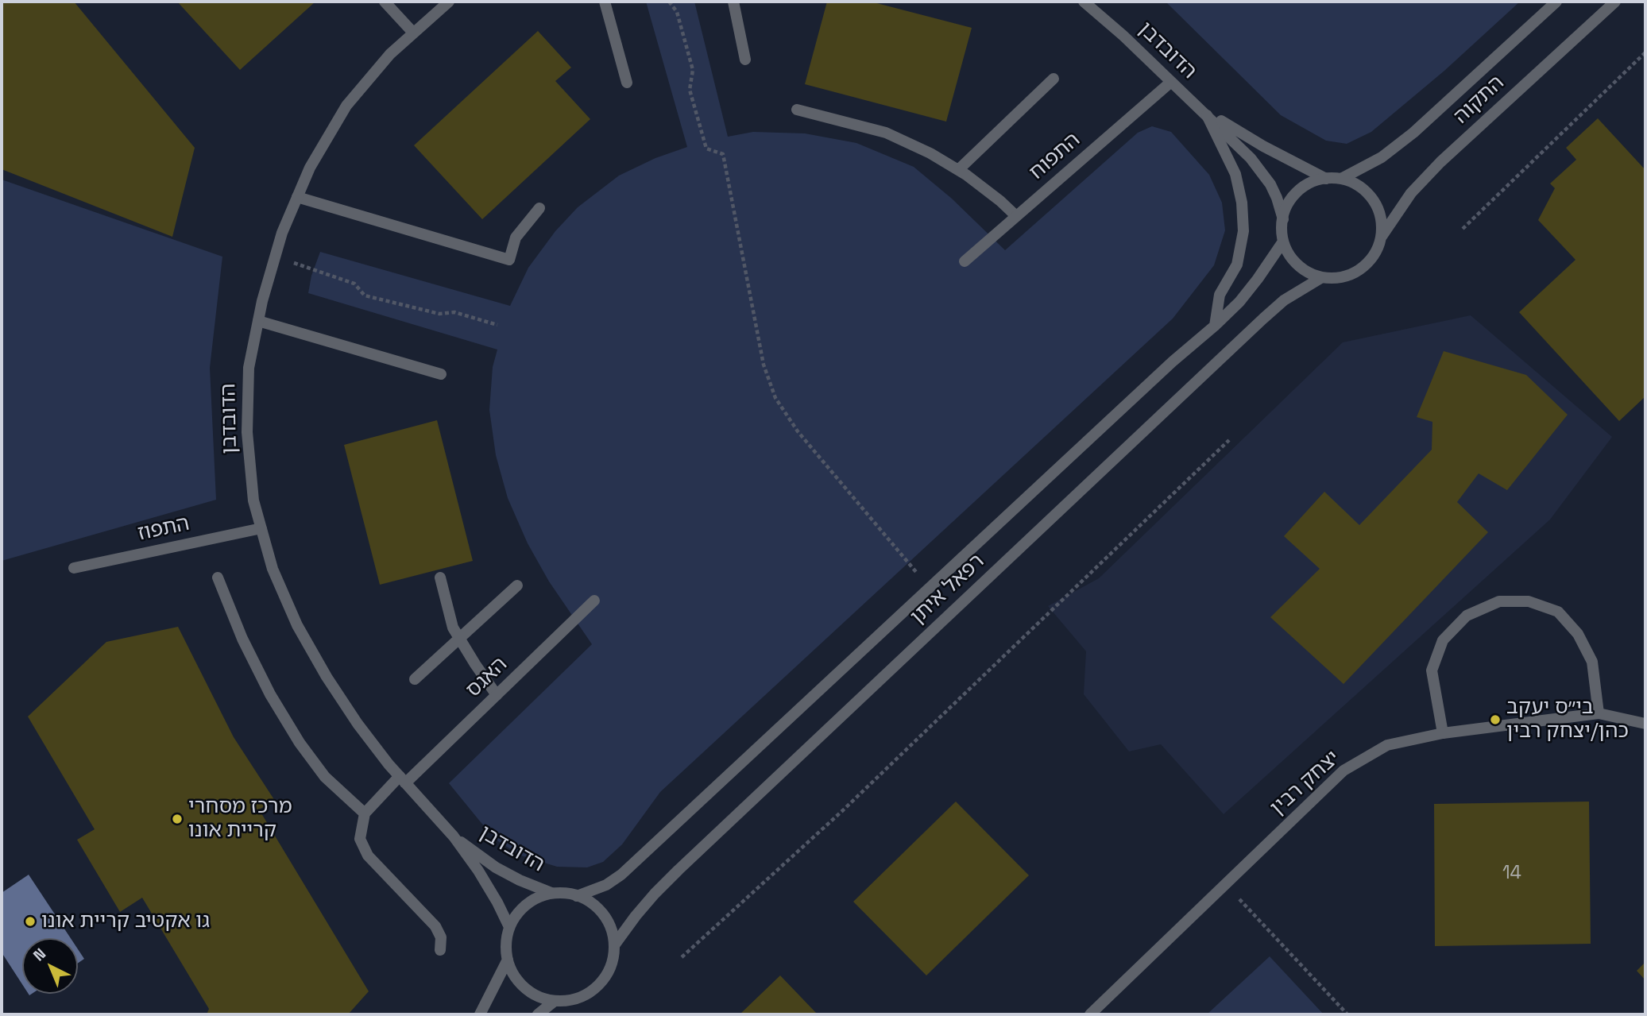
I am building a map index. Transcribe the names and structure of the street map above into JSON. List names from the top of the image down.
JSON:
{
  "streets": {
    "street": [
      "הדובדבן",
      "התקוה",
      "התפוח",
      "התפוז",
      "רפאל איתן",
      "האגס",
      "יצחק רבין"
    ]
  },
  "crossings": [
    ["הדובדבן", "התקוה"],
    ["הדובדבן", "התפוח"],
    ["הדובדבן", "התפוז"],
    ["הדובדבן", "רפאל איתן"],
    ["הדובדבן", "האגס"],
    ["התקוה", "רפאל איתן"]
  ],
  "places": ["בי״ס יעקב כהן/יצחק רבין", "מרכז מסחרי קריית אונו", "גו אקטיב קריית אונו"],
  "house_numbers": ["14"],
  "north": "top left"
}
